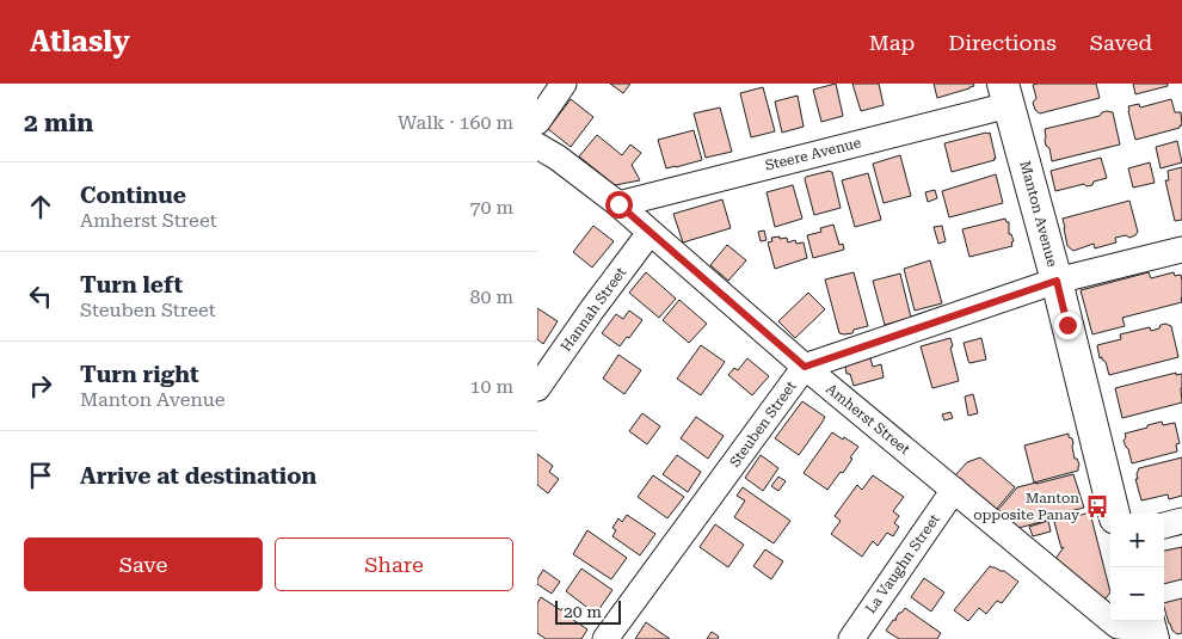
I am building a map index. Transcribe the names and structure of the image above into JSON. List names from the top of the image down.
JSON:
{
  "streets": {
    "main road": ["Manton Avenue"],
    "street": [
      "Steere Avenue",
      "Hannah Street",
      "Amherst Street",
      "Steuben Street",
      "La Vaughn Street"
    ]
  },
  "crossings": [
    ["Steere Avenue", "Manton Avenue"],
    ["Steere Avenue", "Amherst Street"],
    ["Manton Avenue", "Steuben Street"],
    ["Hannah Street", "Amherst Street"],
    ["Amherst Street", "Steuben Street"],
    ["Amherst Street", "La Vaughn Street"]
  ],
  "places": {
    "bus stop": ["Manton opposite Panay"]
  },
  "scale_bar": "20 m",
  "page": {
    "header": "Atlasly",
    "nav": ["Map", "Directions", "Saved"],
    "heading": ["2 min", "Walk · 160 m"],
    "list": [
      ["Continue", "Amherst Street", "70 m"],
      ["Turn left", "Steuben Street", "80 m"],
      ["Turn right", "Manton Avenue", "10 m"],
      "Arrive at destination"
    ],
    "map_buttons": ["+", "−"],
    "buttons": ["Save", "Share"],
    "scale": "20 m"
  }
}
